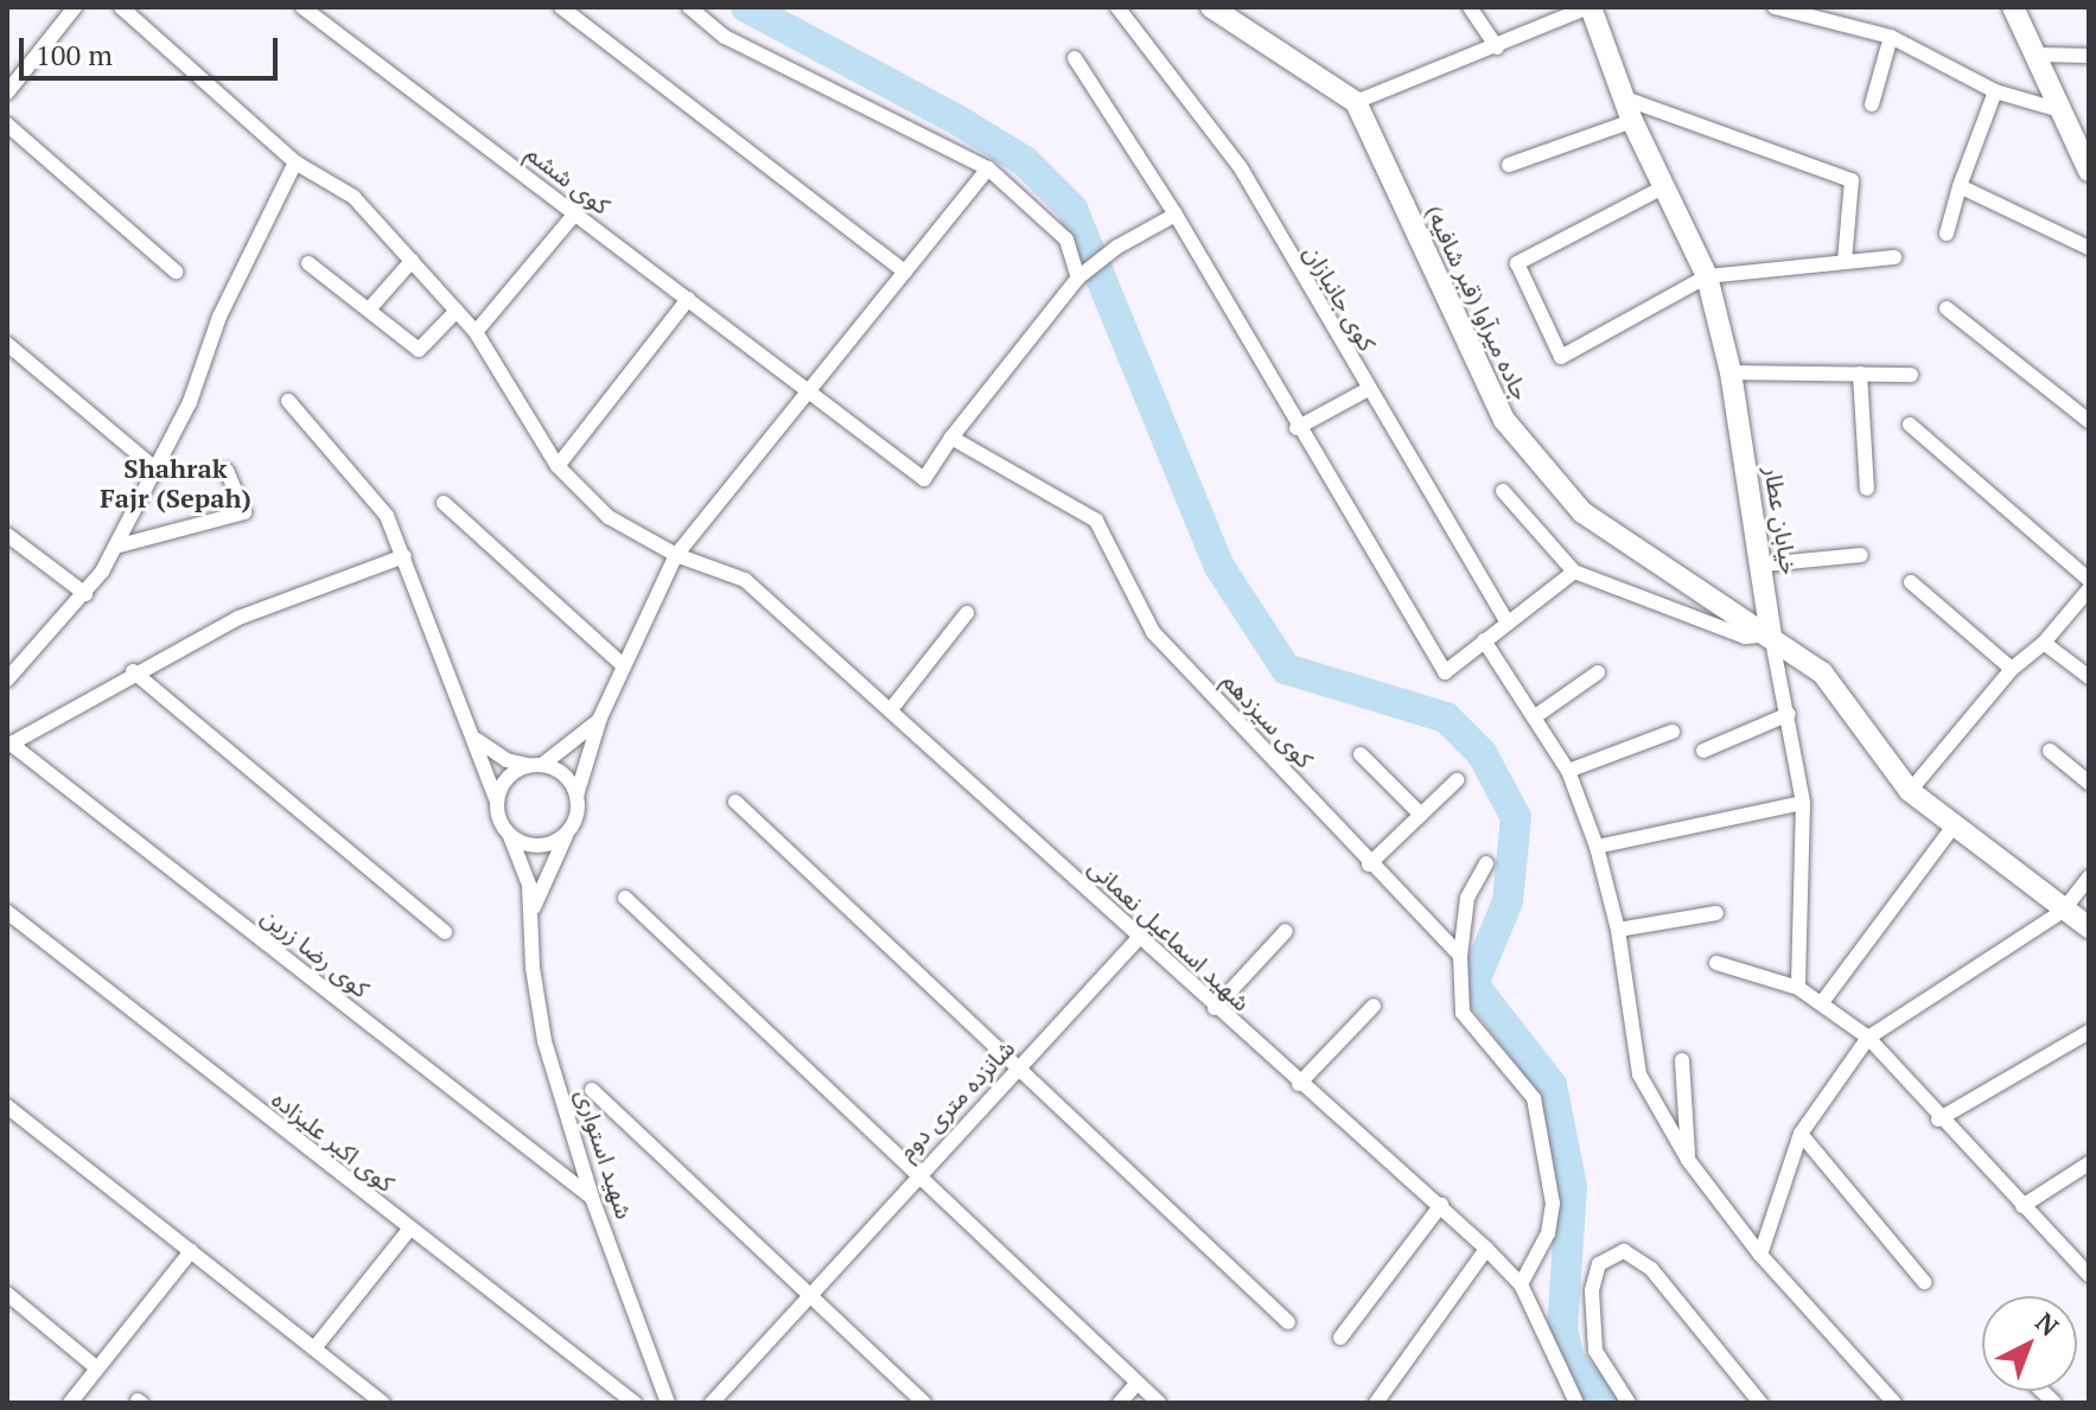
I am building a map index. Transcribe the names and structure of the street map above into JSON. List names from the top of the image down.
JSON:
{
  "streets": {
    "main road": ["جاده میرآوا (قبر شافیه)", "خیابان عطار"],
    "street": [
      "کوی ششم",
      "کوی جانبازان",
      "کوی سیزدهم",
      "شهید اسماعیل نعمانی",
      "کوی رضا زرین",
      "شانزده متری دوم",
      "کوی اکبر علیزاده",
      "شهید استواری"
    ]
  },
  "crossings": [
    ["جاده میرآوا (قبر شافیه)", "خیابان عطار"],
    ["شهید اسماعیل نعمانی", "شانزده متری دوم"],
    ["کوی رضا زرین", "شهید استواری"]
  ],
  "districts": ["Shahrak Fajr (Sepah)"],
  "scale_bar": "100 m",
  "north": "top right"
}
